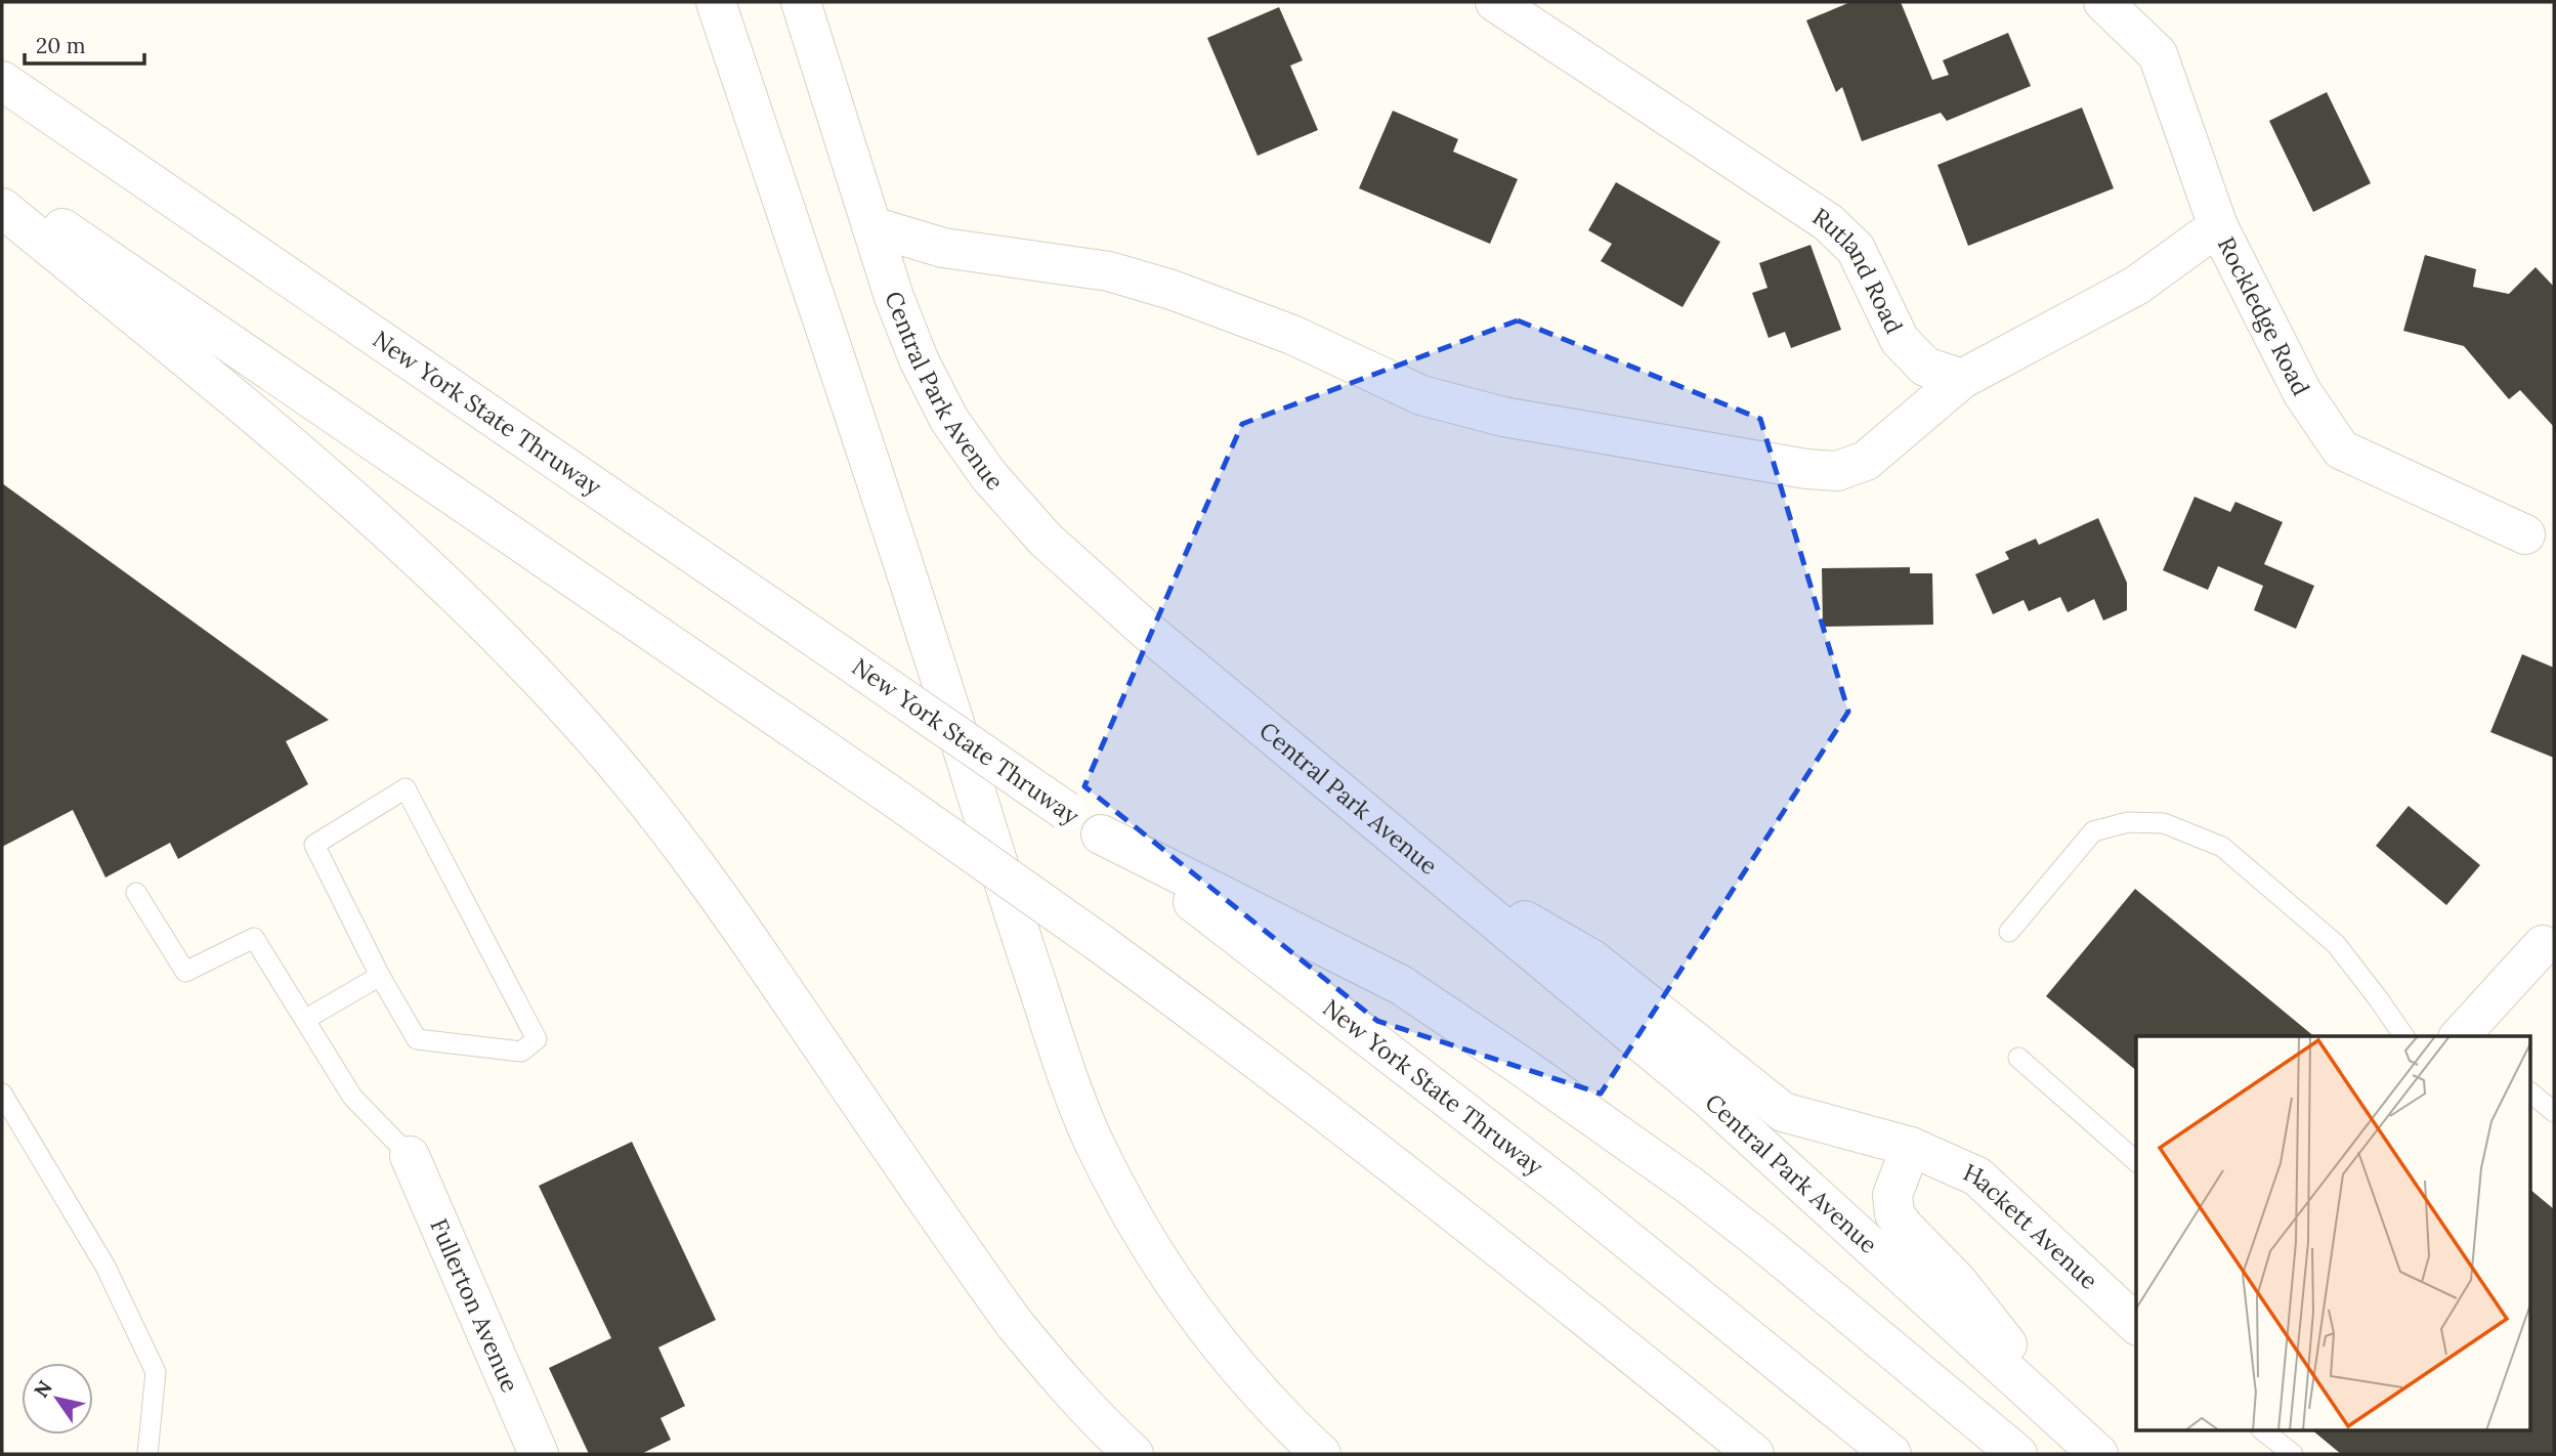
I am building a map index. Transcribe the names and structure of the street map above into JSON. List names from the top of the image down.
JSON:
{
  "streets": {
    "main road": [
      "Rutland Road",
      "Rockledge Road",
      "Central Park Avenue",
      "New York State Thruway",
      "Hackett Avenue",
      "Fullerton Avenue"
    ]
  },
  "crossings": [
    ["Central Park Avenue", "Hackett Avenue"]
  ],
  "scale_bar": "20 m",
  "north": "top left"
}
